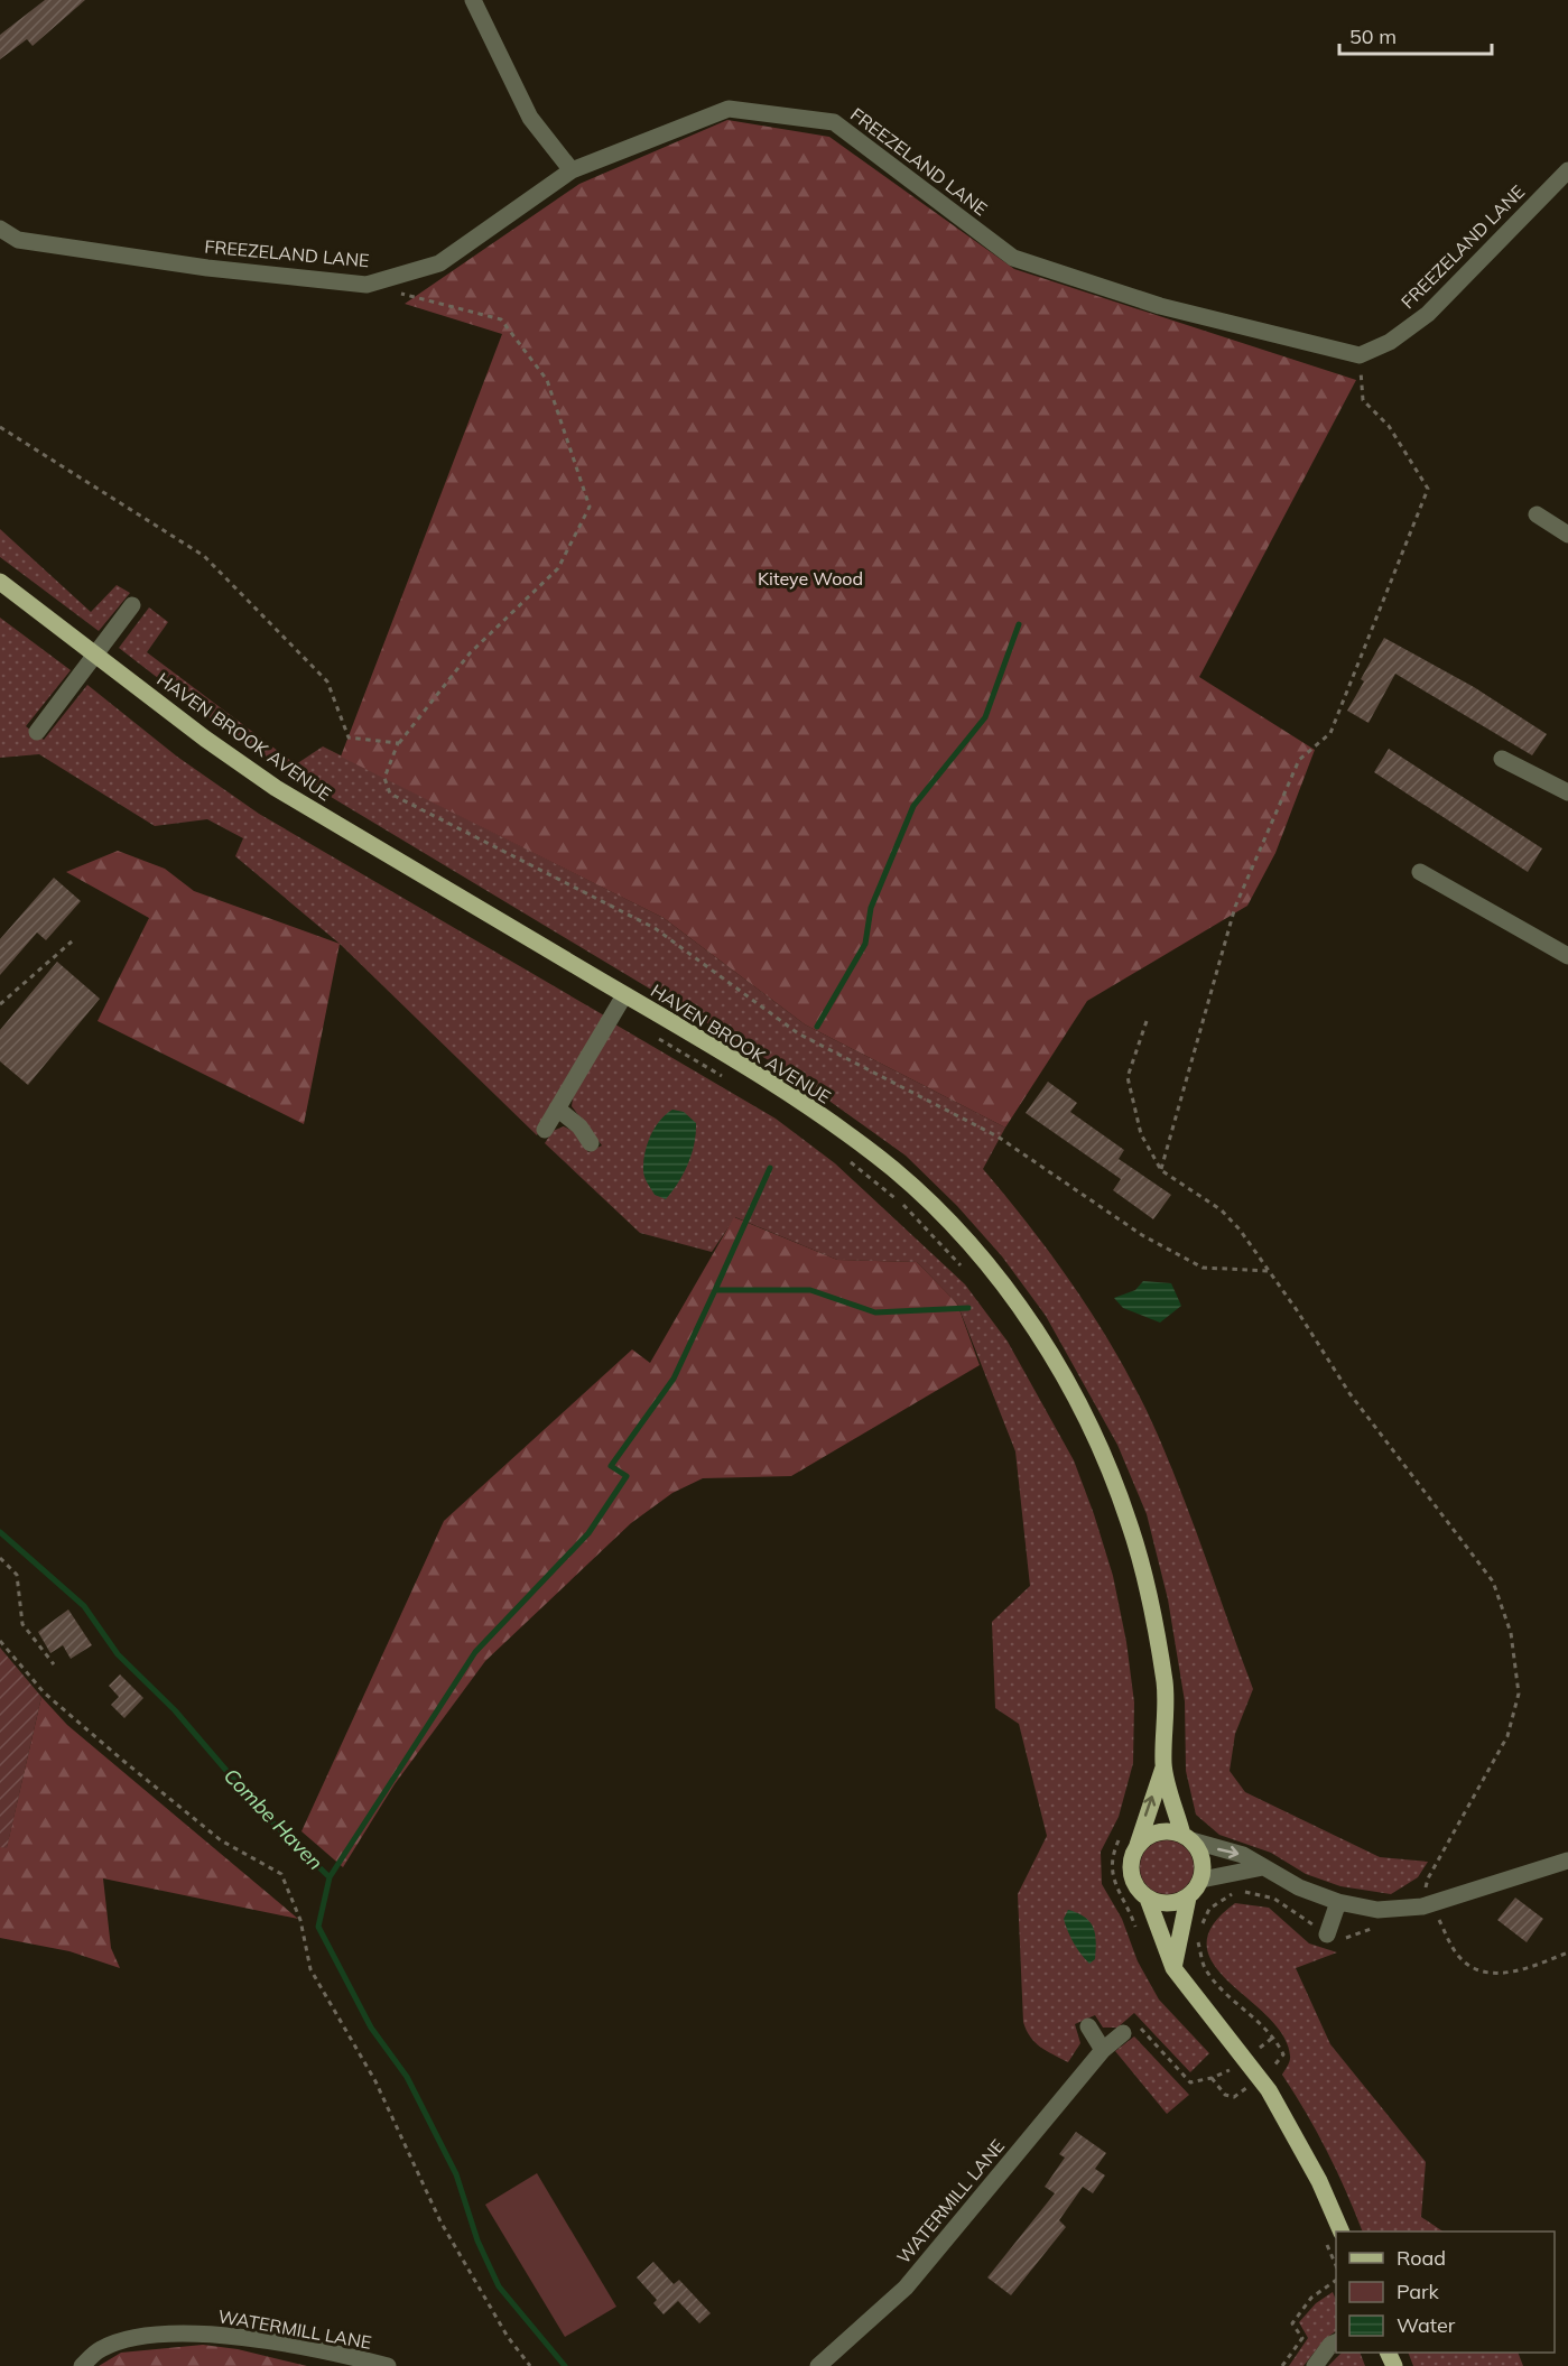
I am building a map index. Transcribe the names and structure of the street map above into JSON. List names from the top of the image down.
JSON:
{
  "streets": {
    "main road": ["HAVEN BROOK AVENUE"],
    "street": ["FREEZELAND LANE", "WATERMILL LANE"]
  },
  "water": ["Combe Haven"],
  "parks": ["Kiteye Wood"],
  "legend": ["Road", "Park", "Water"],
  "scale_bar": "50 m"
}
